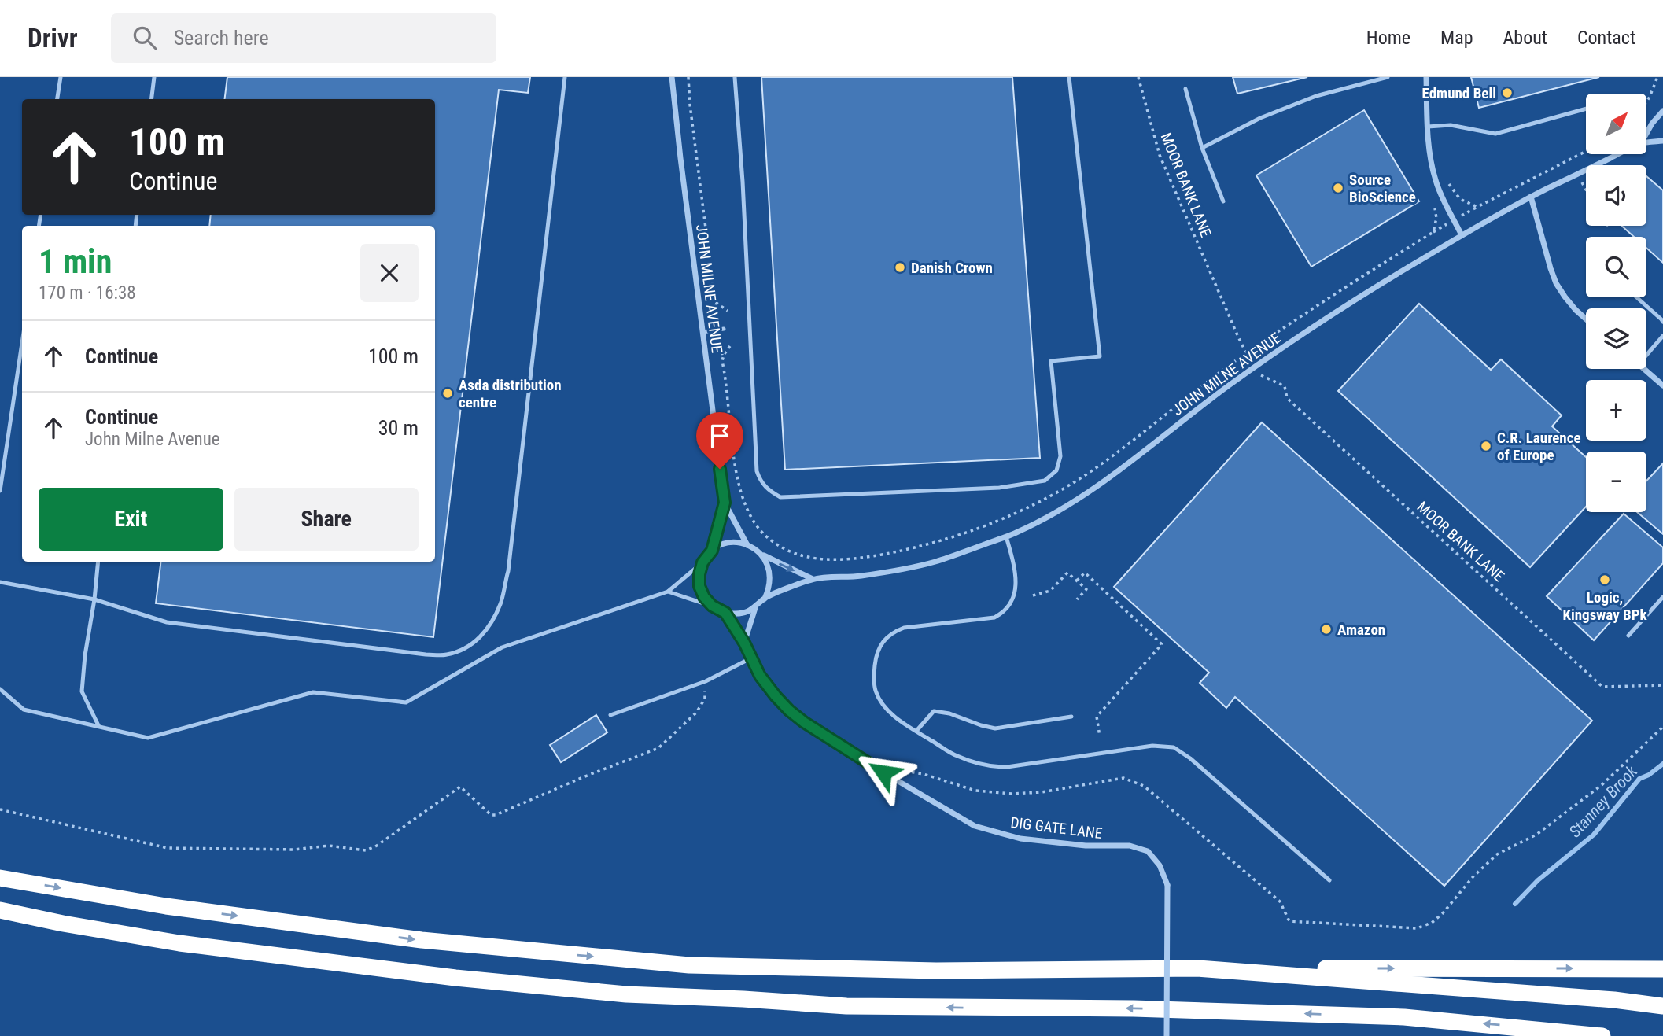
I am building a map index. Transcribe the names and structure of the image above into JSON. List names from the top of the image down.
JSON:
{
  "streets": {
    "street": ["JOHN MILNE AVENUE", "DIG GATE LANE"],
    "path": ["MOOR BANK LANE"]
  },
  "crossings": [
    ["JOHN MILNE AVENUE", "DIG GATE LANE"]
  ],
  "water": ["Stanney Brook"],
  "places": [
    "Edmund Bell",
    "Source BioScience",
    "Danish Crown",
    "Asda distribution centre",
    "C.R. Laurence of Europe",
    "Logic, Kingsway BPk",
    "Amazon"
  ],
  "north": "top right",
  "page": {
    "header": "Drivr",
    "search": "Search here",
    "nav": [
      "Home",
      "Map",
      "About",
      "Contact"
    ],
    "map_buttons": ["+", "−"],
    "turn": ["100 m", "Continue"],
    "heading": ["1 min", "170 m · 16:38"],
    "list": [
      {
        "name": "Continue",
        "value": "100 m"
      },
      {
        "name": "Continue",
        "note": "John Milne Avenue",
        "value": "30 m"
      }
    ],
    "buttons": ["Exit", "Share"]
  }
}
